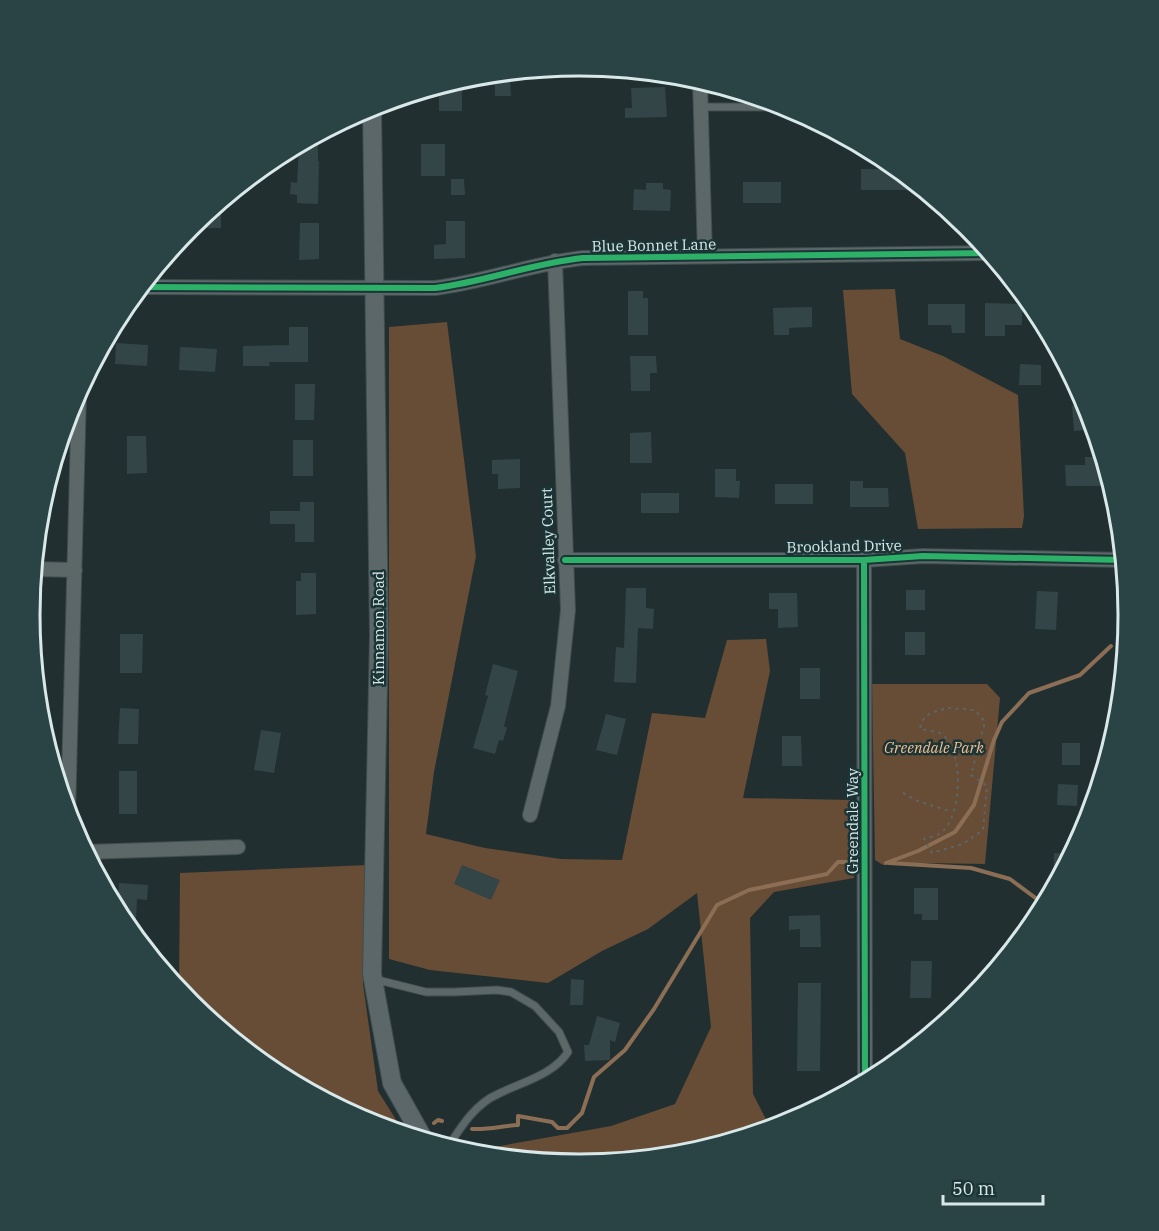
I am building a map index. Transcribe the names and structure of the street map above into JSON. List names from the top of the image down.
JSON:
{
  "streets": {
    "main road": ["Kinnamon Road"],
    "street": [
      "Blue Bonnet Lane",
      "Elkvalley Court",
      "Brookland Drive",
      "Greendale Way"
    ]
  },
  "crossings": [
    ["Blue Bonnet Lane", "Elkvalley Court"],
    ["Blue Bonnet Lane", "Kinnamon Road"],
    ["Elkvalley Court", "Brookland Drive"],
    ["Brookland Drive", "Greendale Way"]
  ],
  "parks": ["Greendale Park"],
  "scale_bar": "50 m"
}
